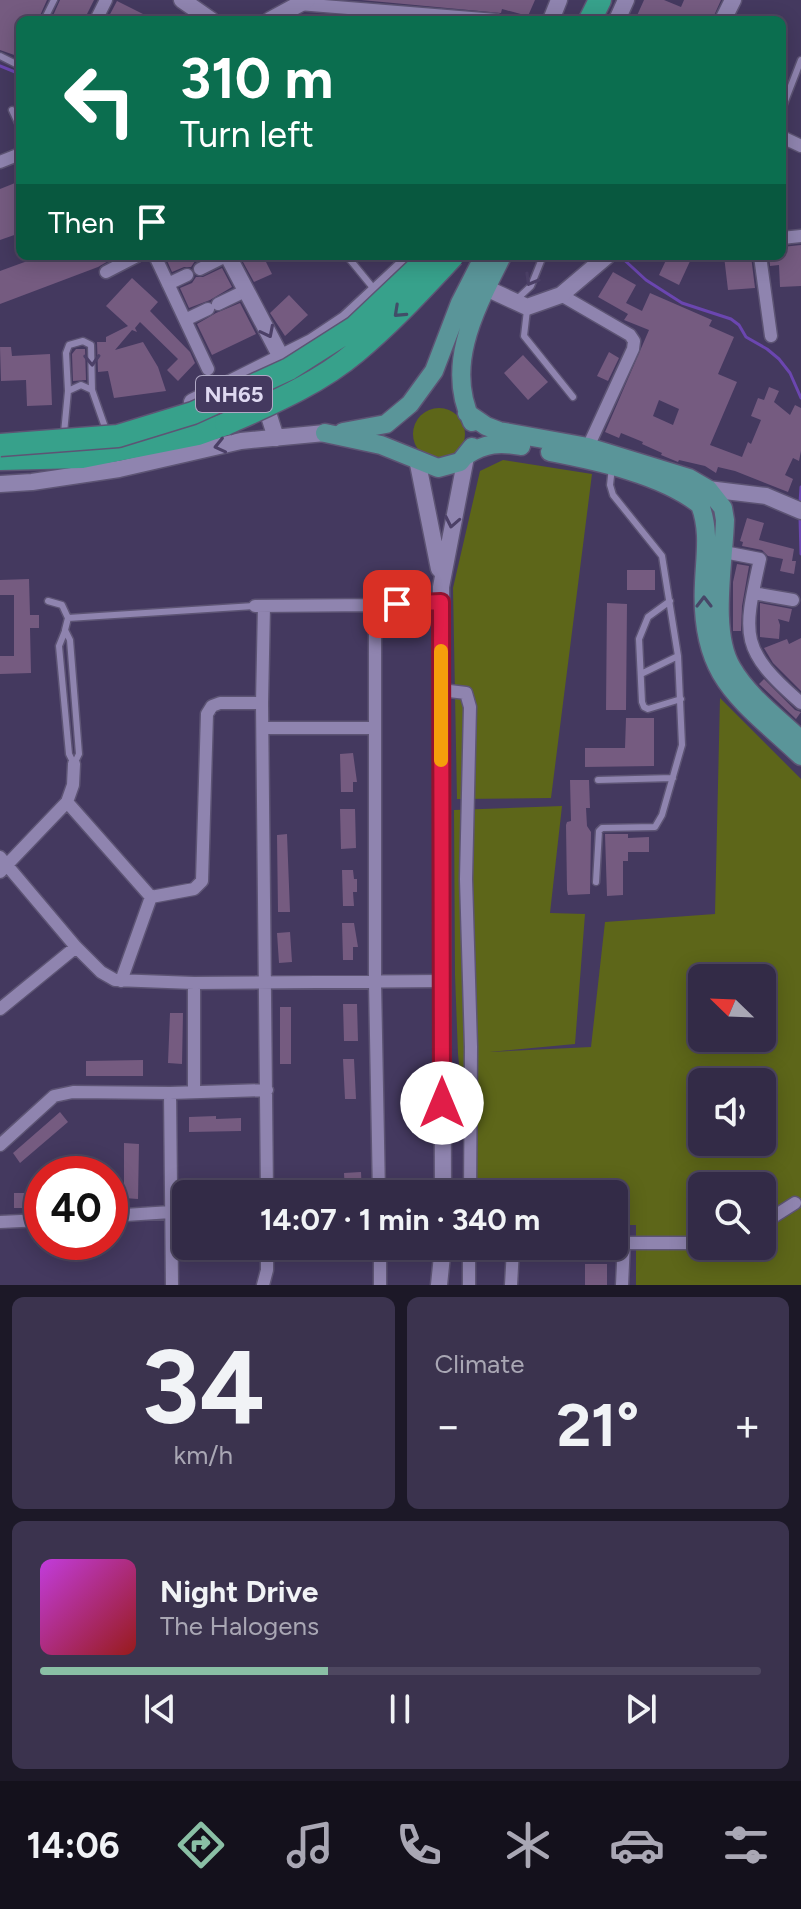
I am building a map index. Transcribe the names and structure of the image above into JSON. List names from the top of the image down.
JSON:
{
  "streets": {
    "highway": ["NH65"]
  },
  "north": "top left",
  "page": {
    "turn": ["310 m", "Turn left"],
    "then": "Then",
    "limit": "40",
    "trip": "14:07 · 1 min · 340 m",
    "tile": [
      ["34", "km/h"],
      "Climate"
    ],
    "heat": ["−", "21°", "+"],
    "song": ["Night Drive", "The Halogens"],
    "tabs": "14:06"
  }
}
